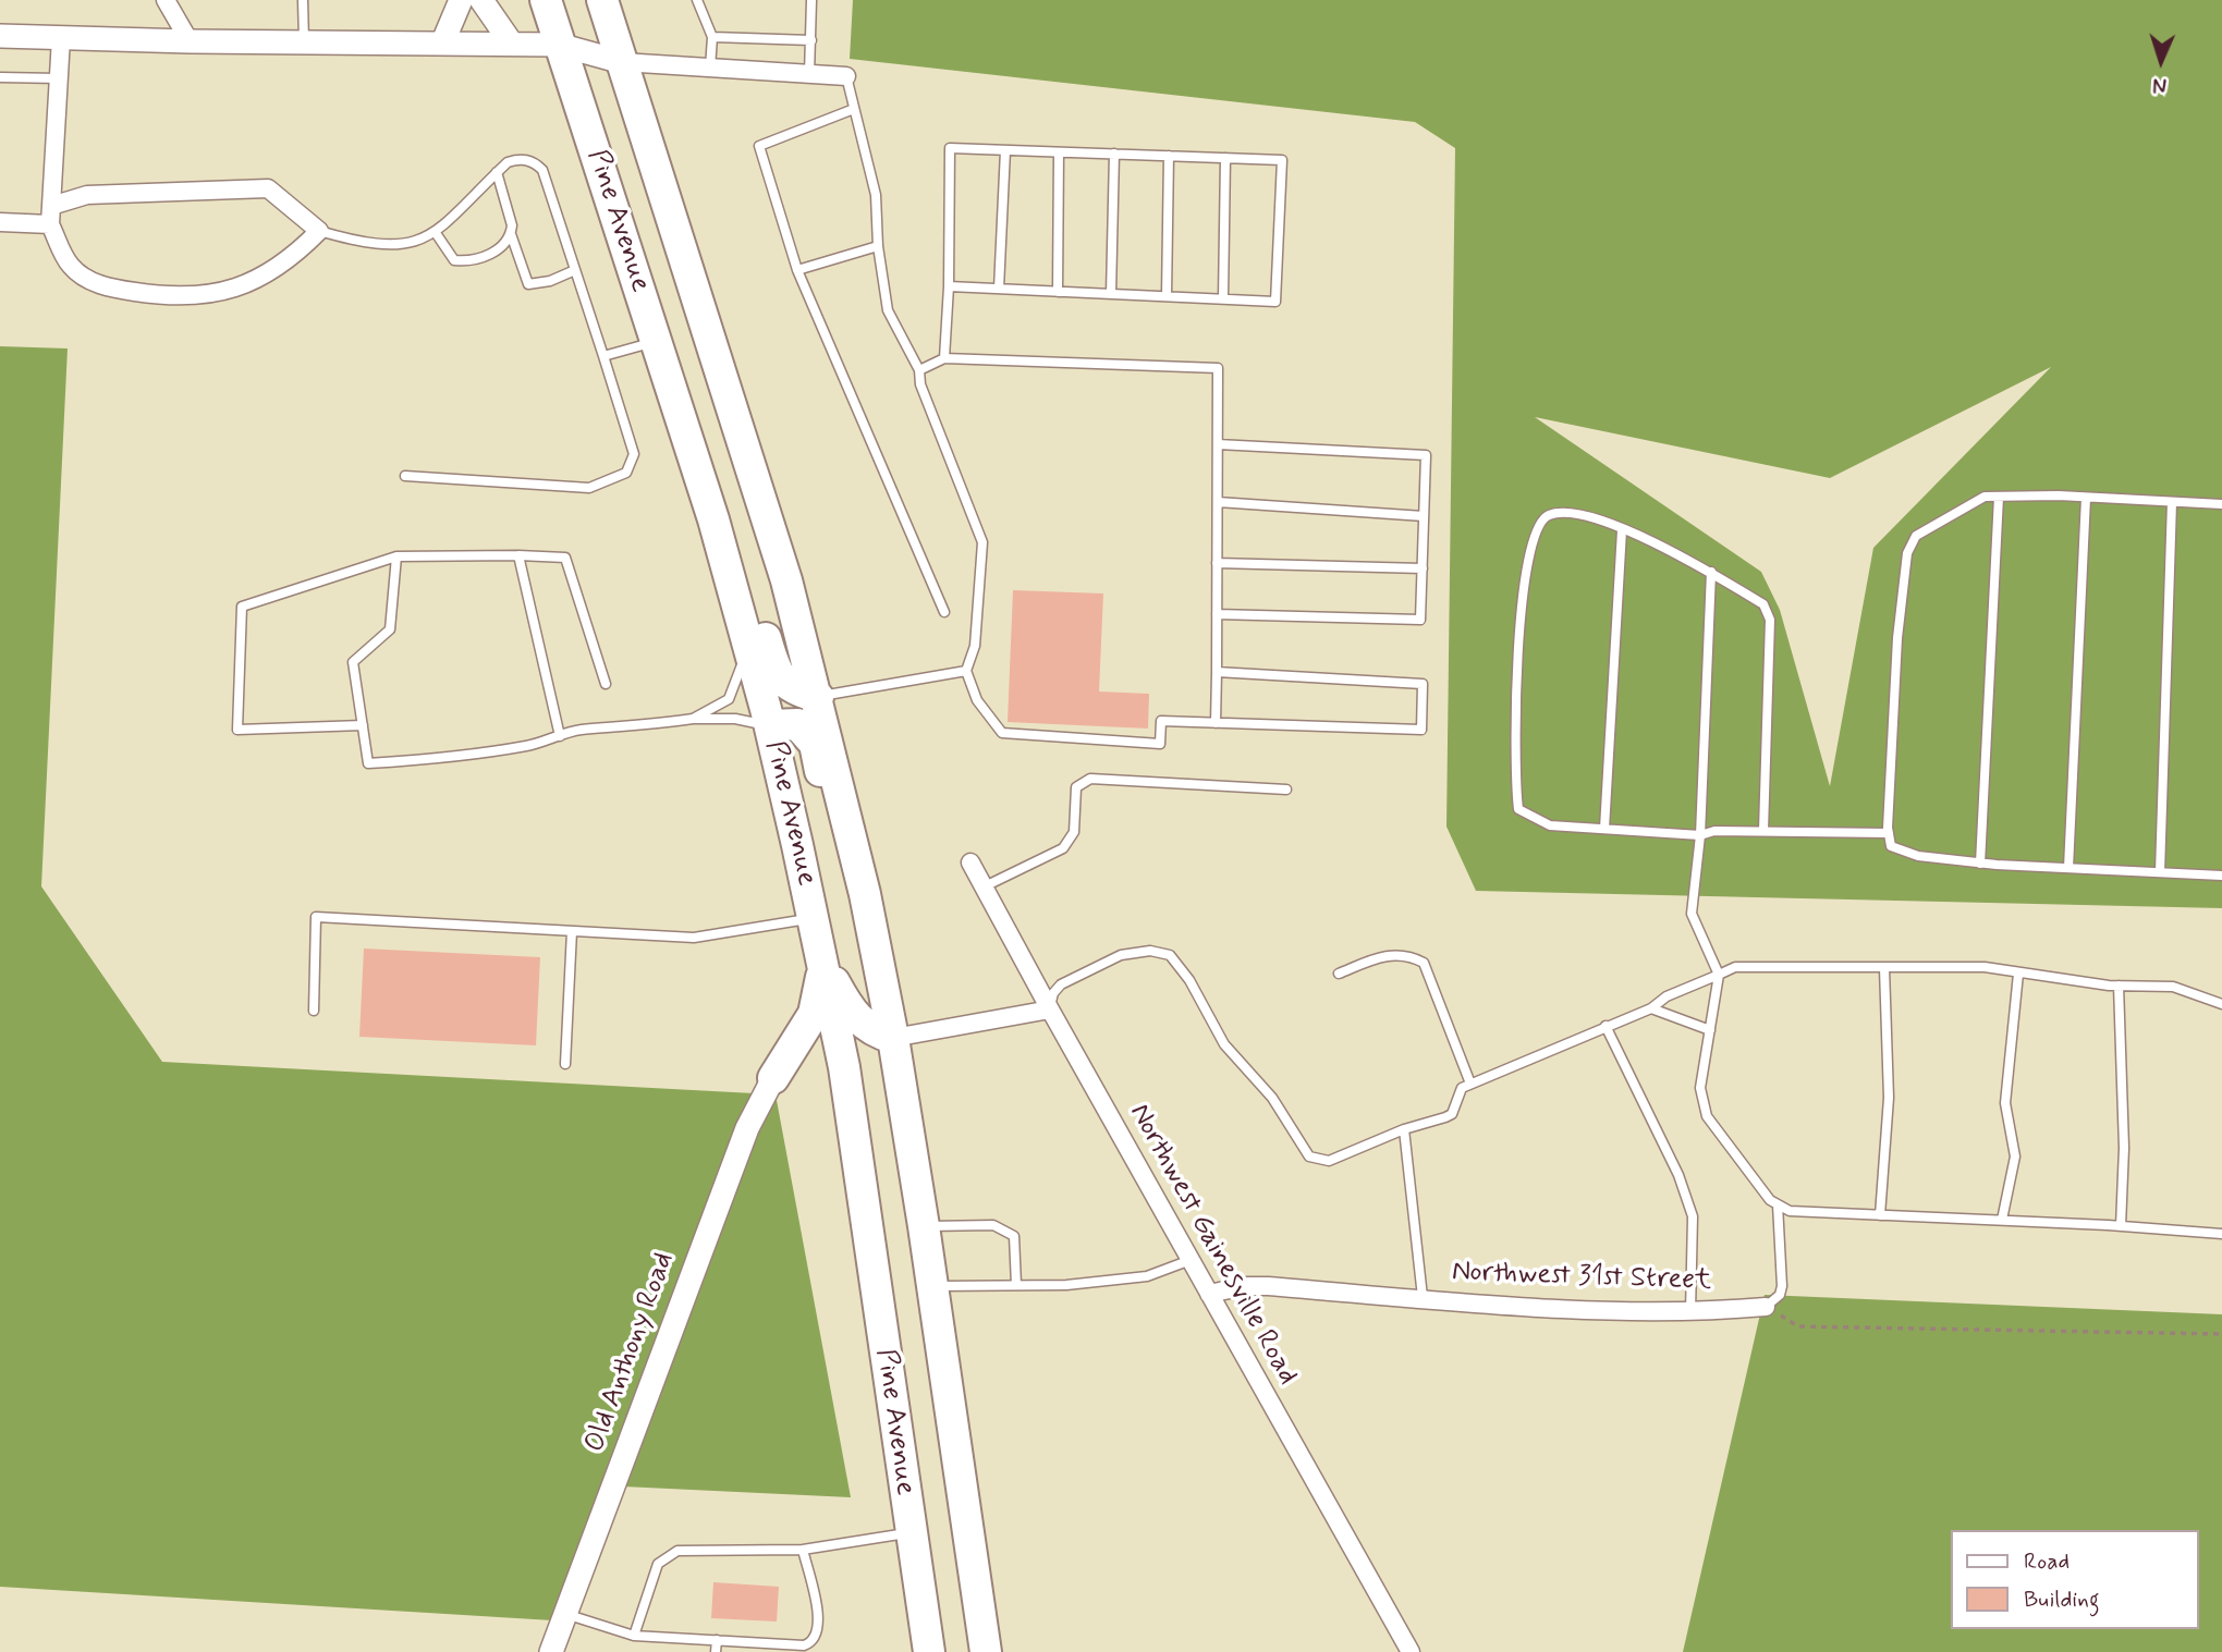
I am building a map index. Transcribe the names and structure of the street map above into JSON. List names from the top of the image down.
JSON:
{
  "streets": {
    "highway": ["Pine Avenue"],
    "street": ["Northwest Gainesville Road", "Northwest 31st Street", "Old Anthony Road"]
  },
  "crossings": [
    ["Northwest Gainesville Road", "Northwest 31st Street"]
  ],
  "legend": ["Road", "Building"],
  "north": "bottom"
}
